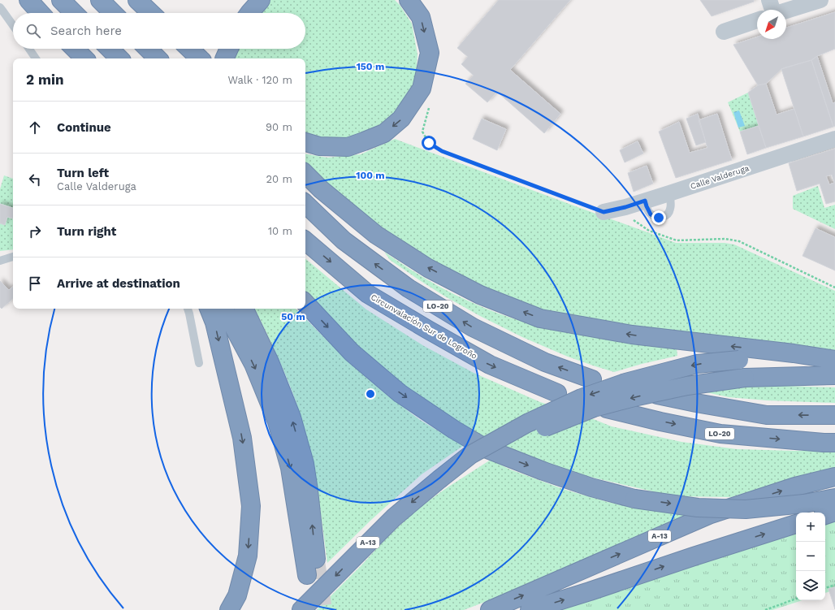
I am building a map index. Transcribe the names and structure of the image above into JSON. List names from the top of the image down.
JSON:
{
  "streets": {
    "highway": ["LO-20", "Circunvalación Sur de Logroño", "A-13"],
    "street": ["Calle Valderuga"]
  },
  "north": "bottom left",
  "page": {
    "search": "Search here",
    "heading": ["2 min", "Walk · 120 m"],
    "list": [
      ["Continue", "90 m"],
      ["Turn left", "Calle Valderuga", "20 m"],
      ["Turn right", "10 m"],
      "Arrive at destination"
    ],
    "map_buttons": ["+", "−"]
  },
  "rings": ["150 m", "100 m", "50 m"]
}
